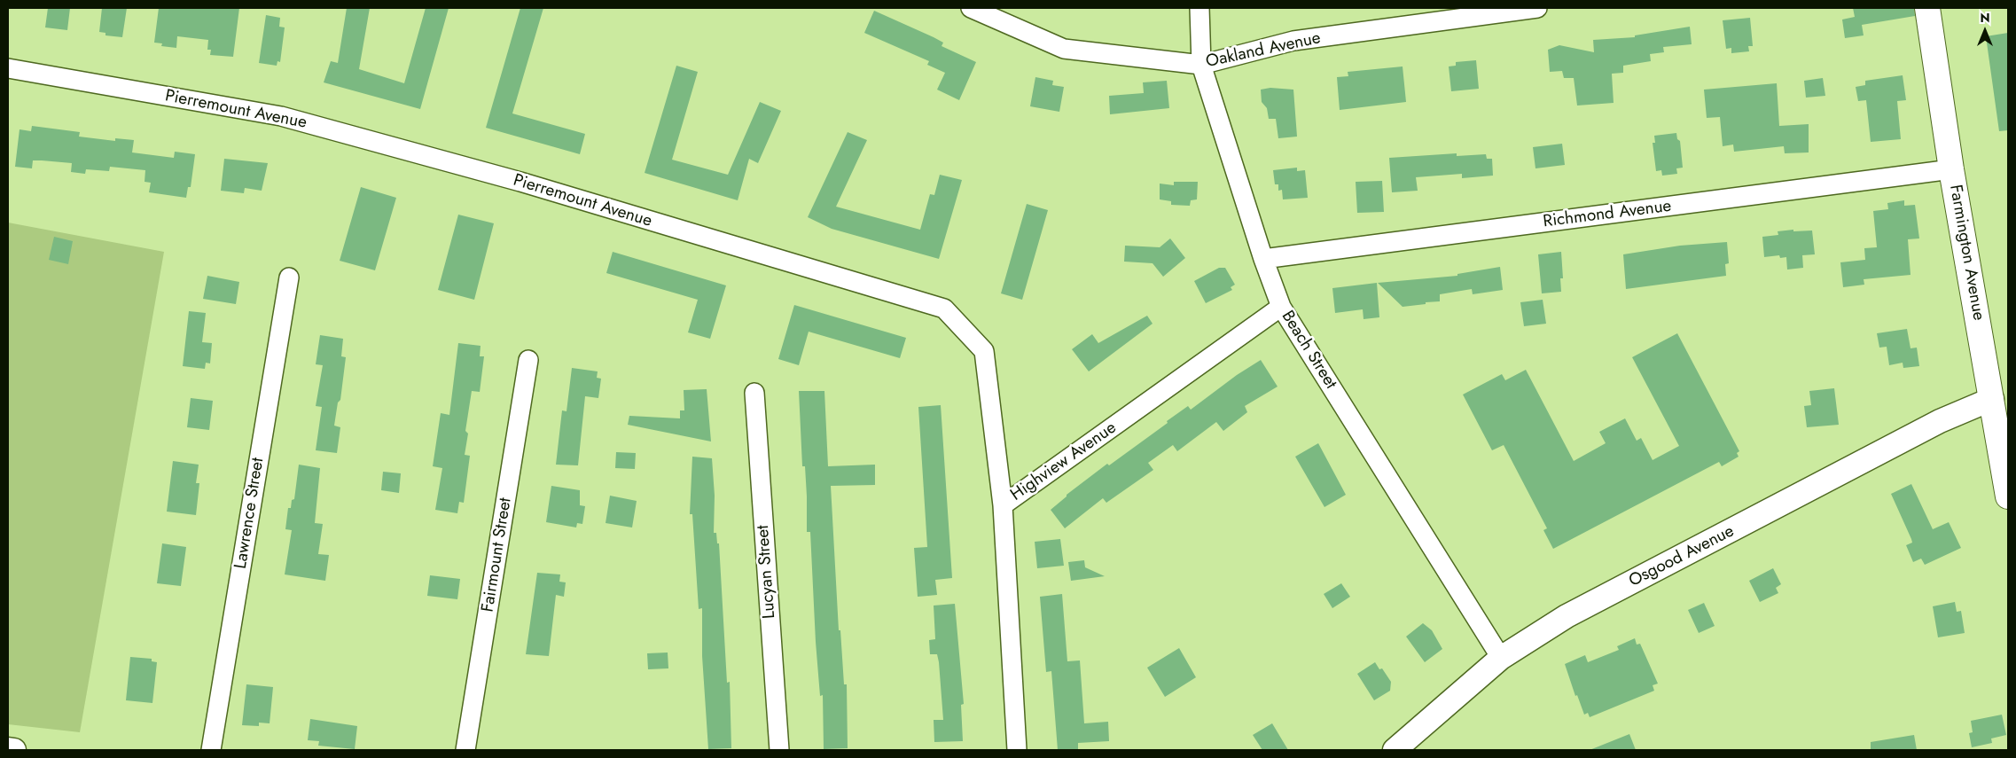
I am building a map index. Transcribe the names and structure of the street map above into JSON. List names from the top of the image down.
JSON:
{
  "streets": {
    "main road": ["Farmington Avenue"],
    "street": [
      "Oakland Avenue",
      "Pierremount Avenue",
      "Richmond Avenue",
      "Beach Street",
      "Highview Avenue",
      "Lawrence Street",
      "Fairmount Street",
      "Osgood Avenue",
      "Lucyan Street"
    ]
  },
  "crossings": [
    ["Oakland Avenue", "Beach Street"],
    ["Pierremount Avenue", "Highview Avenue"],
    ["Richmond Avenue", "Farmington Avenue"],
    ["Richmond Avenue", "Beach Street"],
    ["Farmington Avenue", "Osgood Avenue"],
    ["Beach Street", "Highview Avenue"],
    ["Beach Street", "Osgood Avenue"]
  ],
  "north": "top"
}
